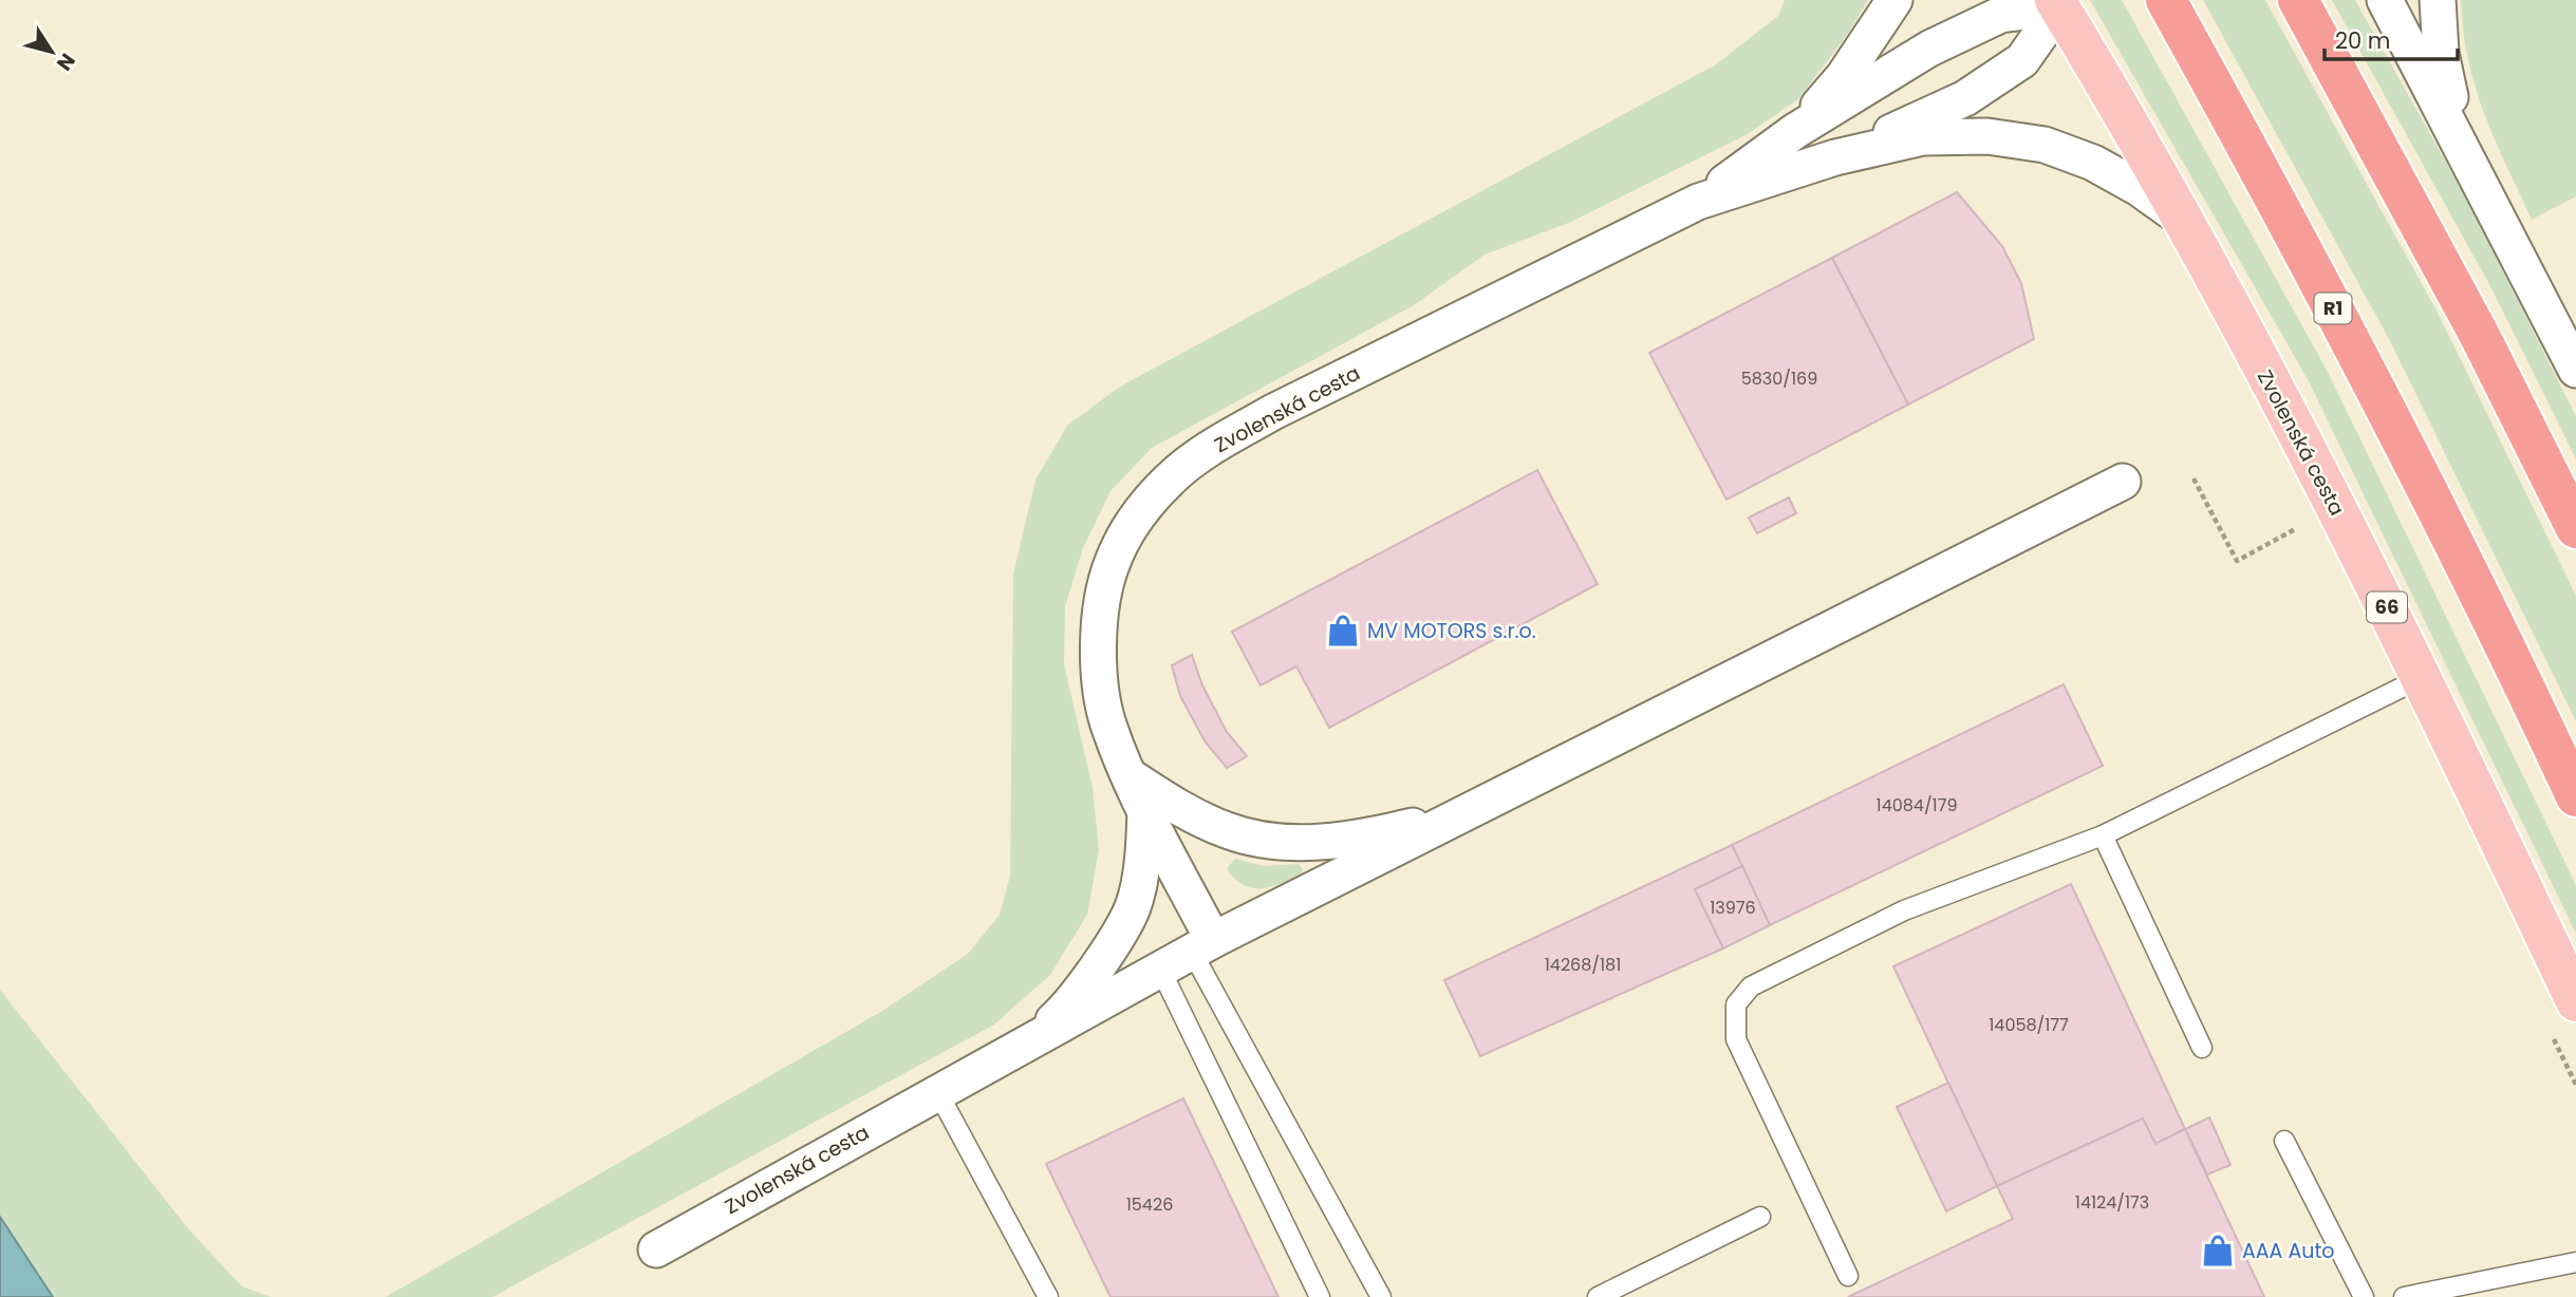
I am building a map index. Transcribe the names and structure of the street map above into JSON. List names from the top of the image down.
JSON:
{
  "streets": {
    "highway": ["R1"],
    "main road": ["Zvolenská cesta", "66"]
  },
  "crossings": [
    ["Zvolenská cesta", "66"]
  ],
  "places": {
    "shop": ["MV MOTORS s.r.o.", "AAA Auto"]
  },
  "house_numbers": [
    "5830/169",
    "14084/179",
    "13976",
    "14268/181",
    "14058/177",
    "14124/173",
    "15426"
  ],
  "scale_bar": "20 m",
  "north": "bottom right"
}
